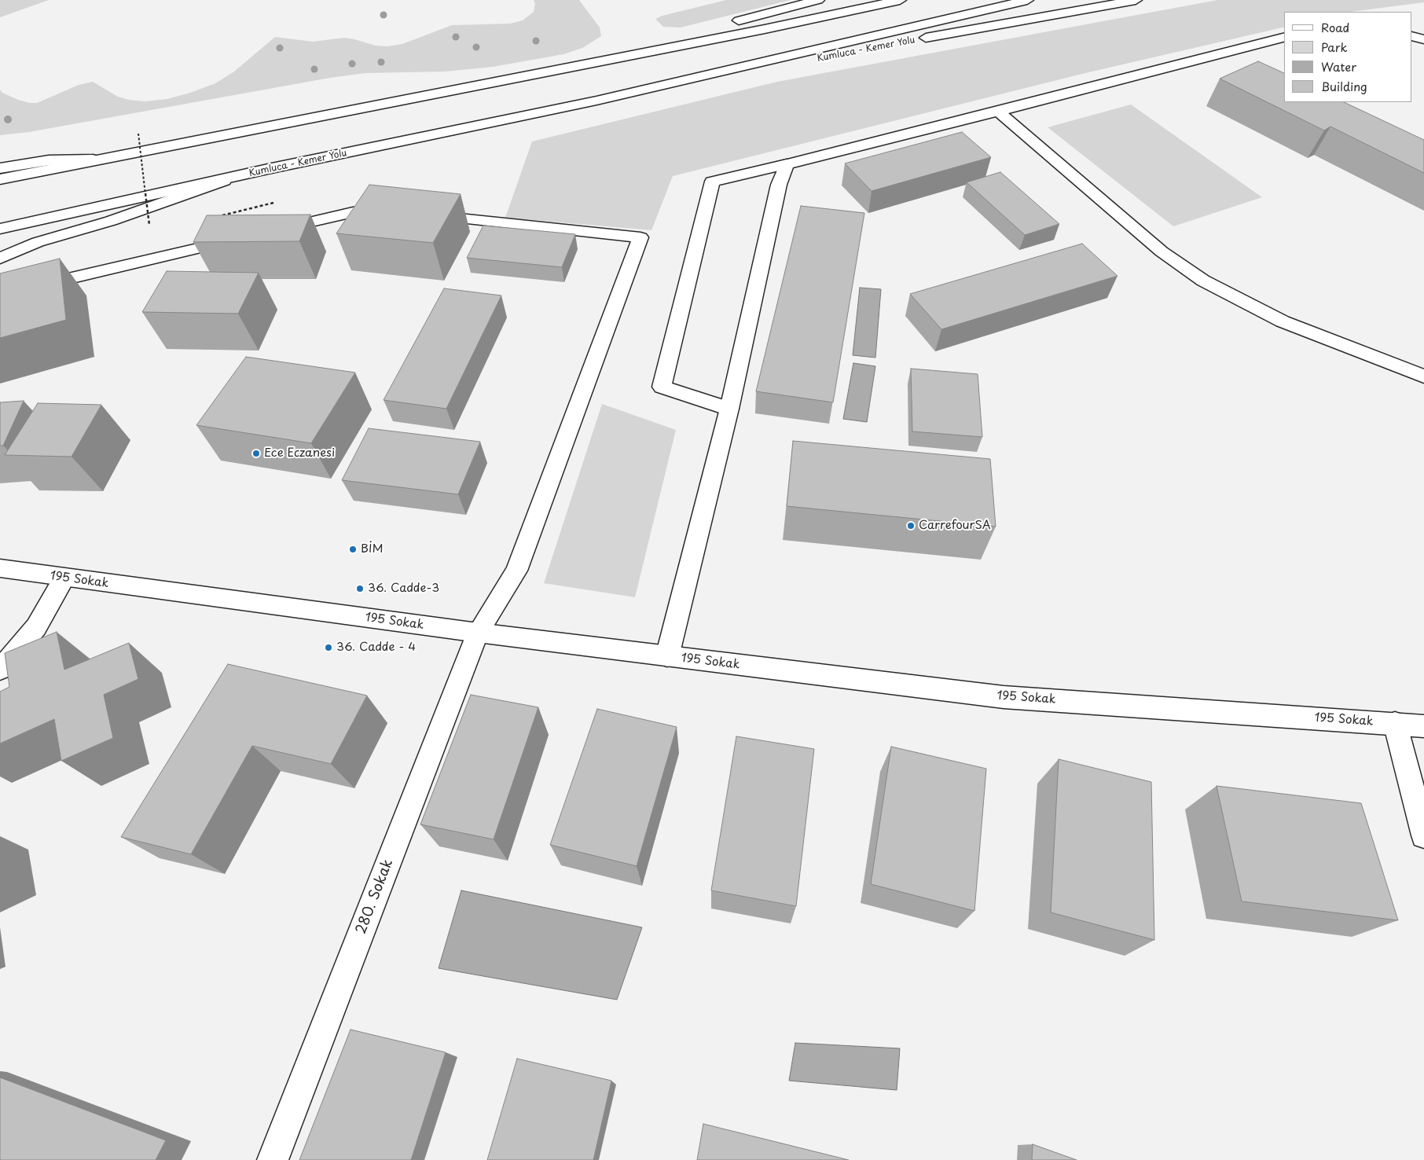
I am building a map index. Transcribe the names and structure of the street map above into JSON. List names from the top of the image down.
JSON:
{
  "streets": {
    "main road": ["Kumluca - Kemer Yolu", "195 Sokak", "280. Sokak"]
  },
  "crossings": [
    ["195 Sokak", "280. Sokak"]
  ],
  "places": [
    "Ece Eczanesi",
    "CarrefourSA",
    "BİM",
    "36. Cadde-3",
    "36. Cadde - 4"
  ],
  "legend": [
    "Road",
    "Park",
    "Water",
    "Building"
  ]
}
